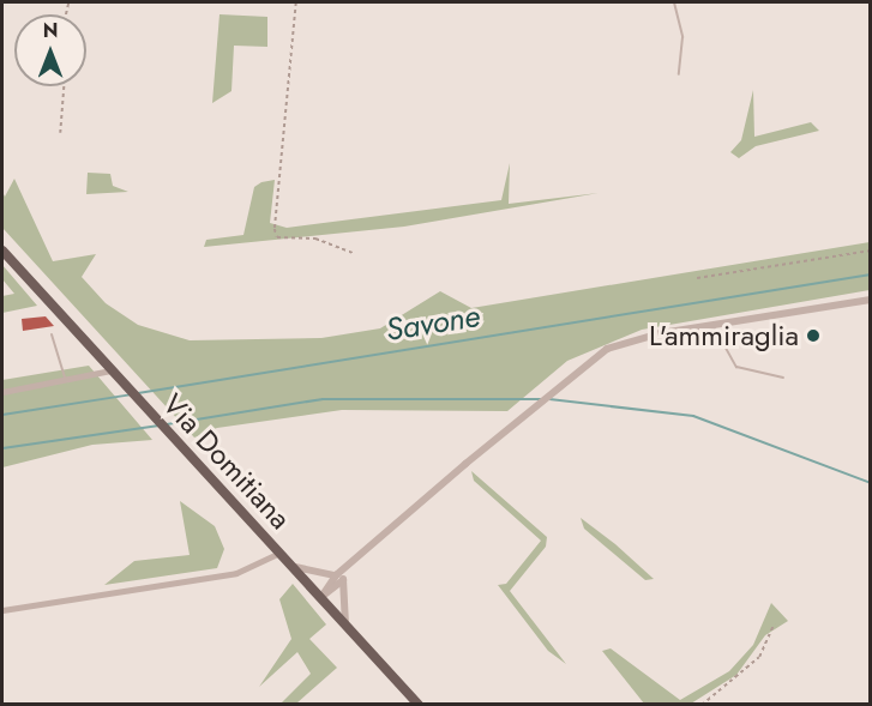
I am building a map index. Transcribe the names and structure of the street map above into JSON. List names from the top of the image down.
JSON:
{
  "streets": {
    "main road": ["Via Domitiana"]
  },
  "water": ["Savone"],
  "places": ["L'ammiraglia"],
  "north": "top"
}
